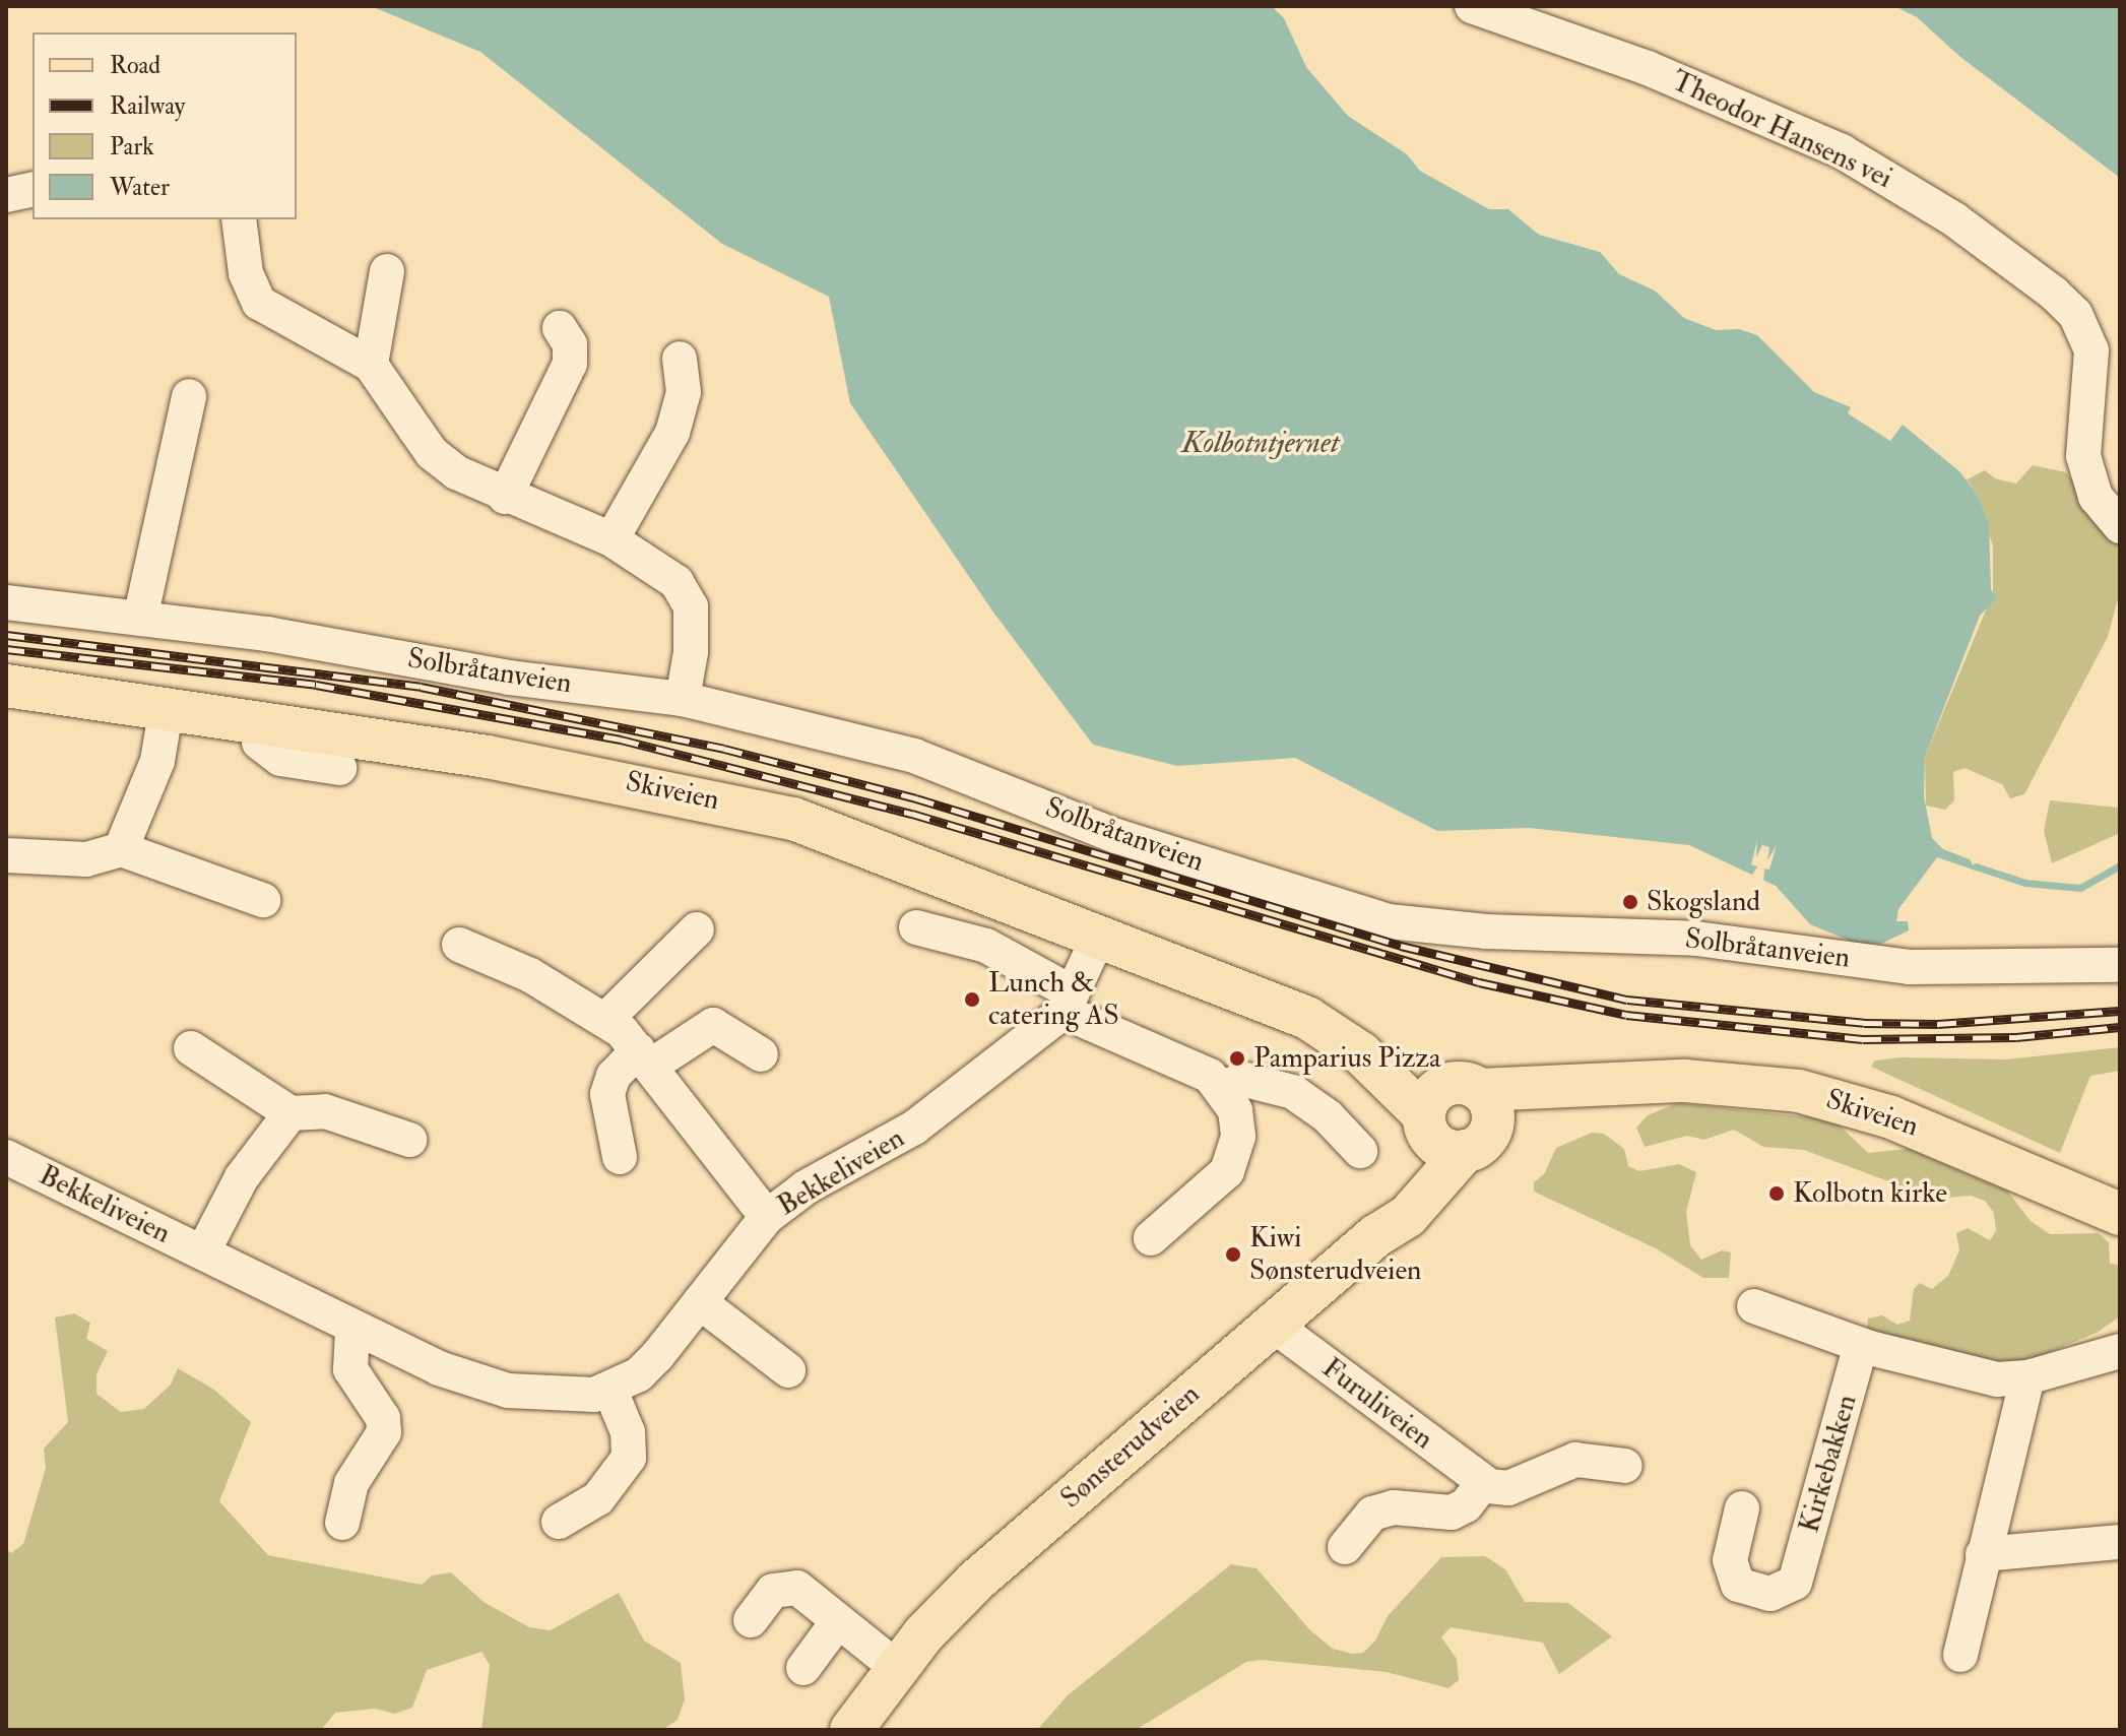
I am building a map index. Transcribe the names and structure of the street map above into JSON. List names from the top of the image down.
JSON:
{
  "streets": {
    "main road": ["Skiveien", "Sønsterudveien"],
    "street": [
      "Theodor Hansens vei",
      "Solbråtanveien",
      "Bekkeliveien",
      "Furuliveien",
      "Kirkebakken"
    ]
  },
  "crossings": [
    ["Skiveien", "Bekkeliveien"],
    ["Skiveien", "Sønsterudveien"],
    ["Furuliveien", "Sønsterudveien"]
  ],
  "water": ["Kolbotntjernet"],
  "places": [
    "Skogsland",
    "Lunch & catering AS",
    "Pamparius Pizza",
    "Kolbotn kirke",
    "Kiwi Sønsterudveien"
  ],
  "legend": [
    "Road",
    "Railway",
    "Park",
    "Water"
  ]
}
